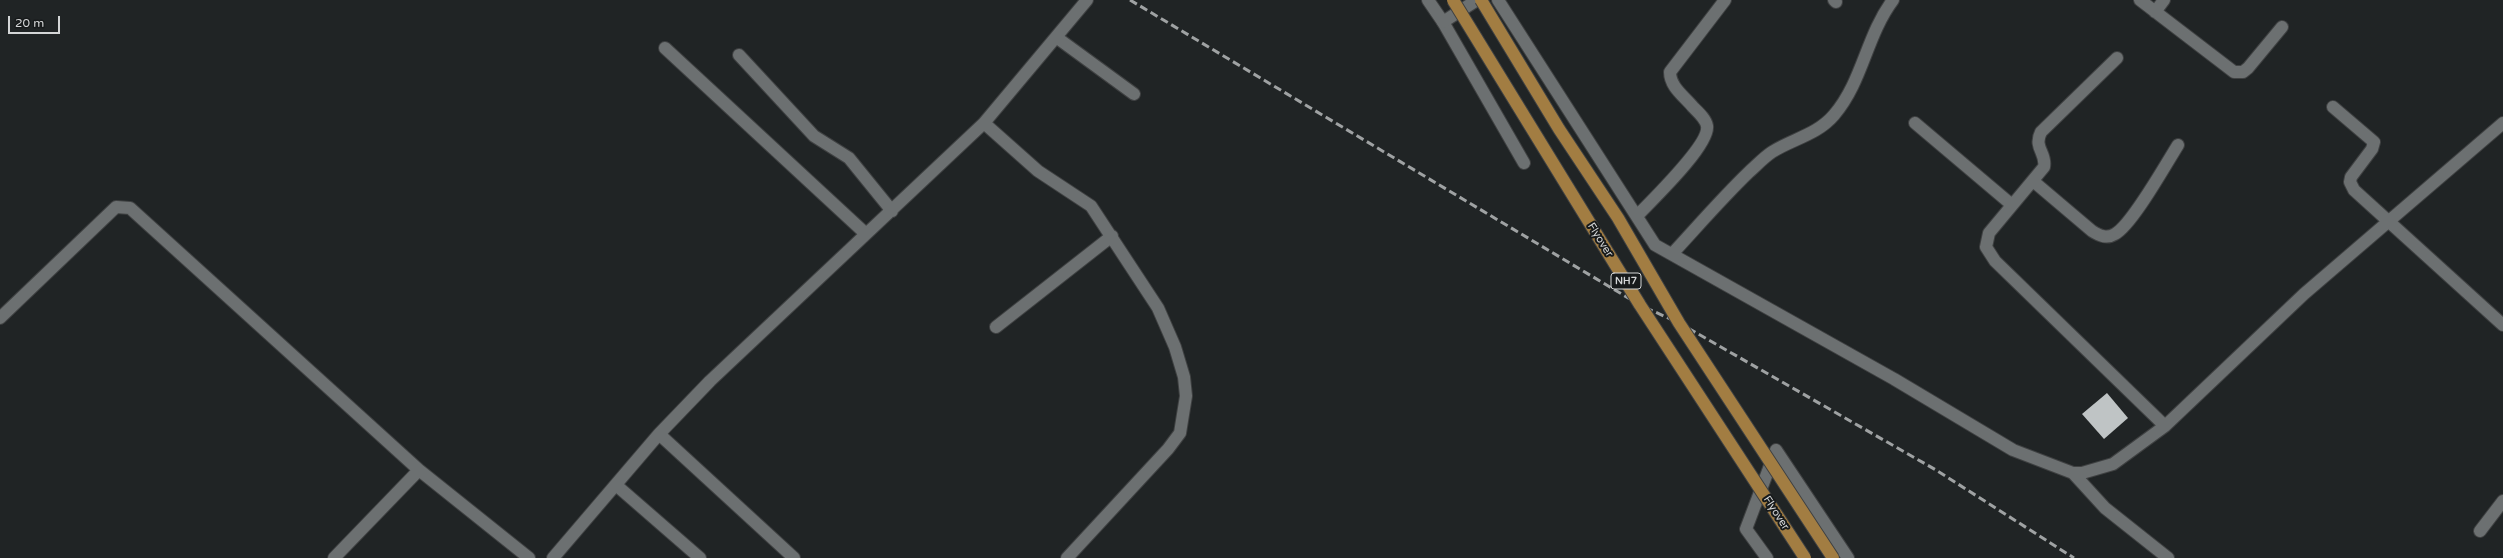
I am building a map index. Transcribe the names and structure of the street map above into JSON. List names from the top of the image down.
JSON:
{
  "streets": {
    "highway": ["Flyover", "NH7"]
  },
  "scale_bar": "20 m"
}
